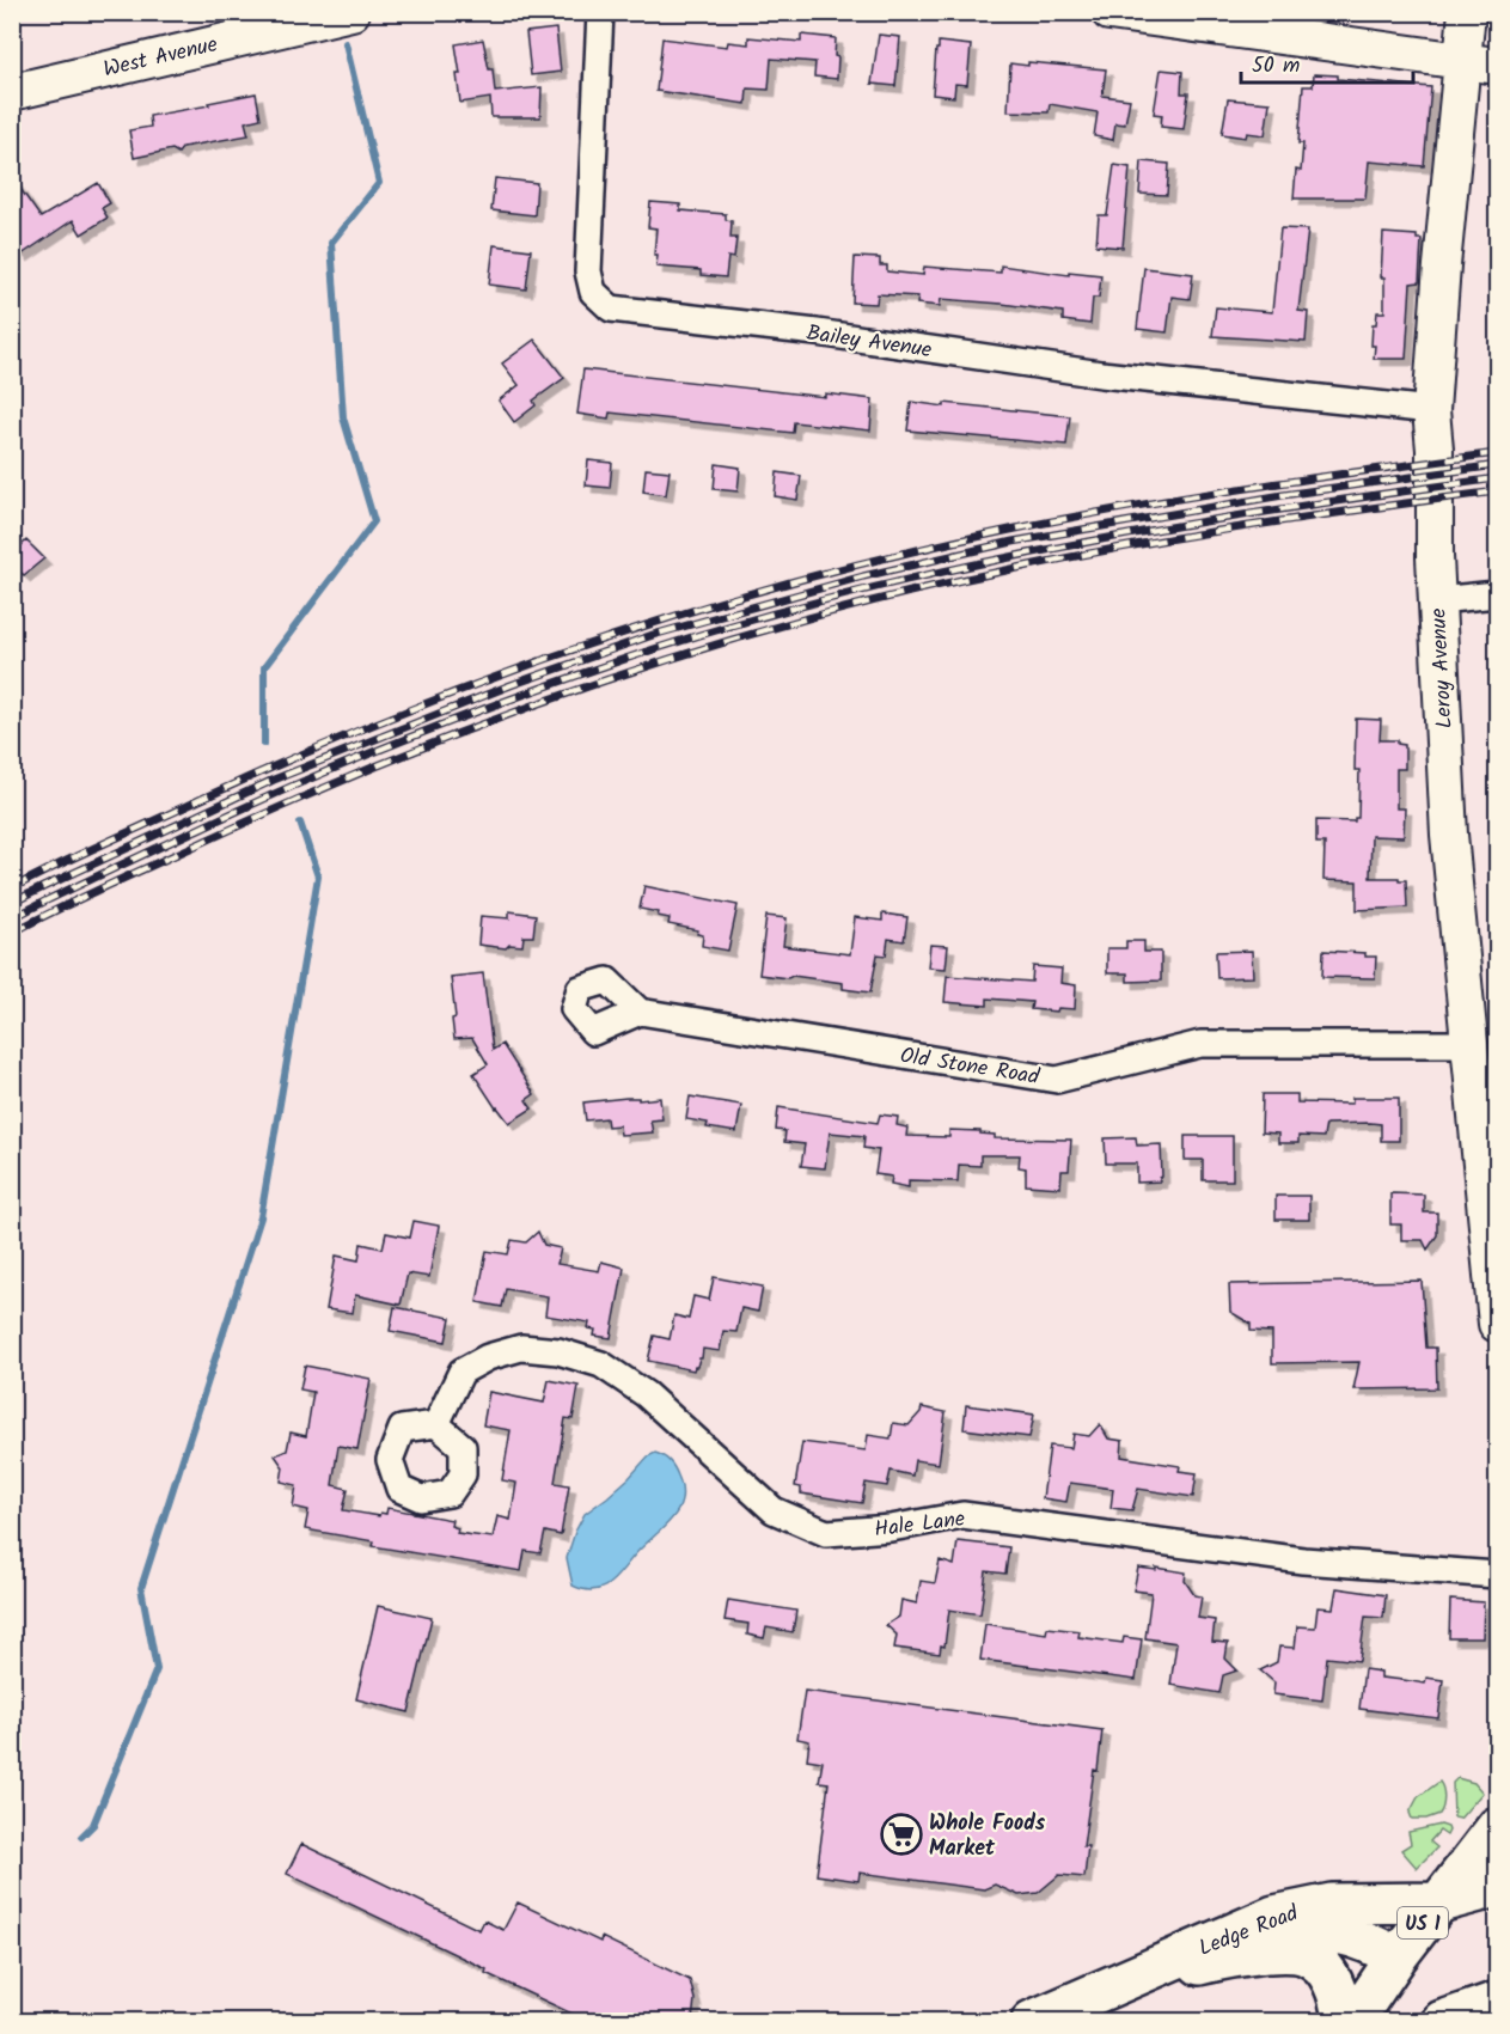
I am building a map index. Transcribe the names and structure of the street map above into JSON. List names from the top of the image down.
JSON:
{
  "streets": {
    "main road": ["US 1", "Ledge Road"],
    "street": [
      "West Avenue",
      "Bailey Avenue",
      "Leroy Avenue",
      "Old Stone Road",
      "Hale Lane"
    ]
  },
  "crossings": [
    ["Bailey Avenue", "Leroy Avenue"],
    ["Leroy Avenue", "Old Stone Road"],
    ["US 1", "Ledge Road"]
  ],
  "places": {
    "supermarket": ["Whole Foods Market"]
  },
  "scale_bar": "50 m"
}
